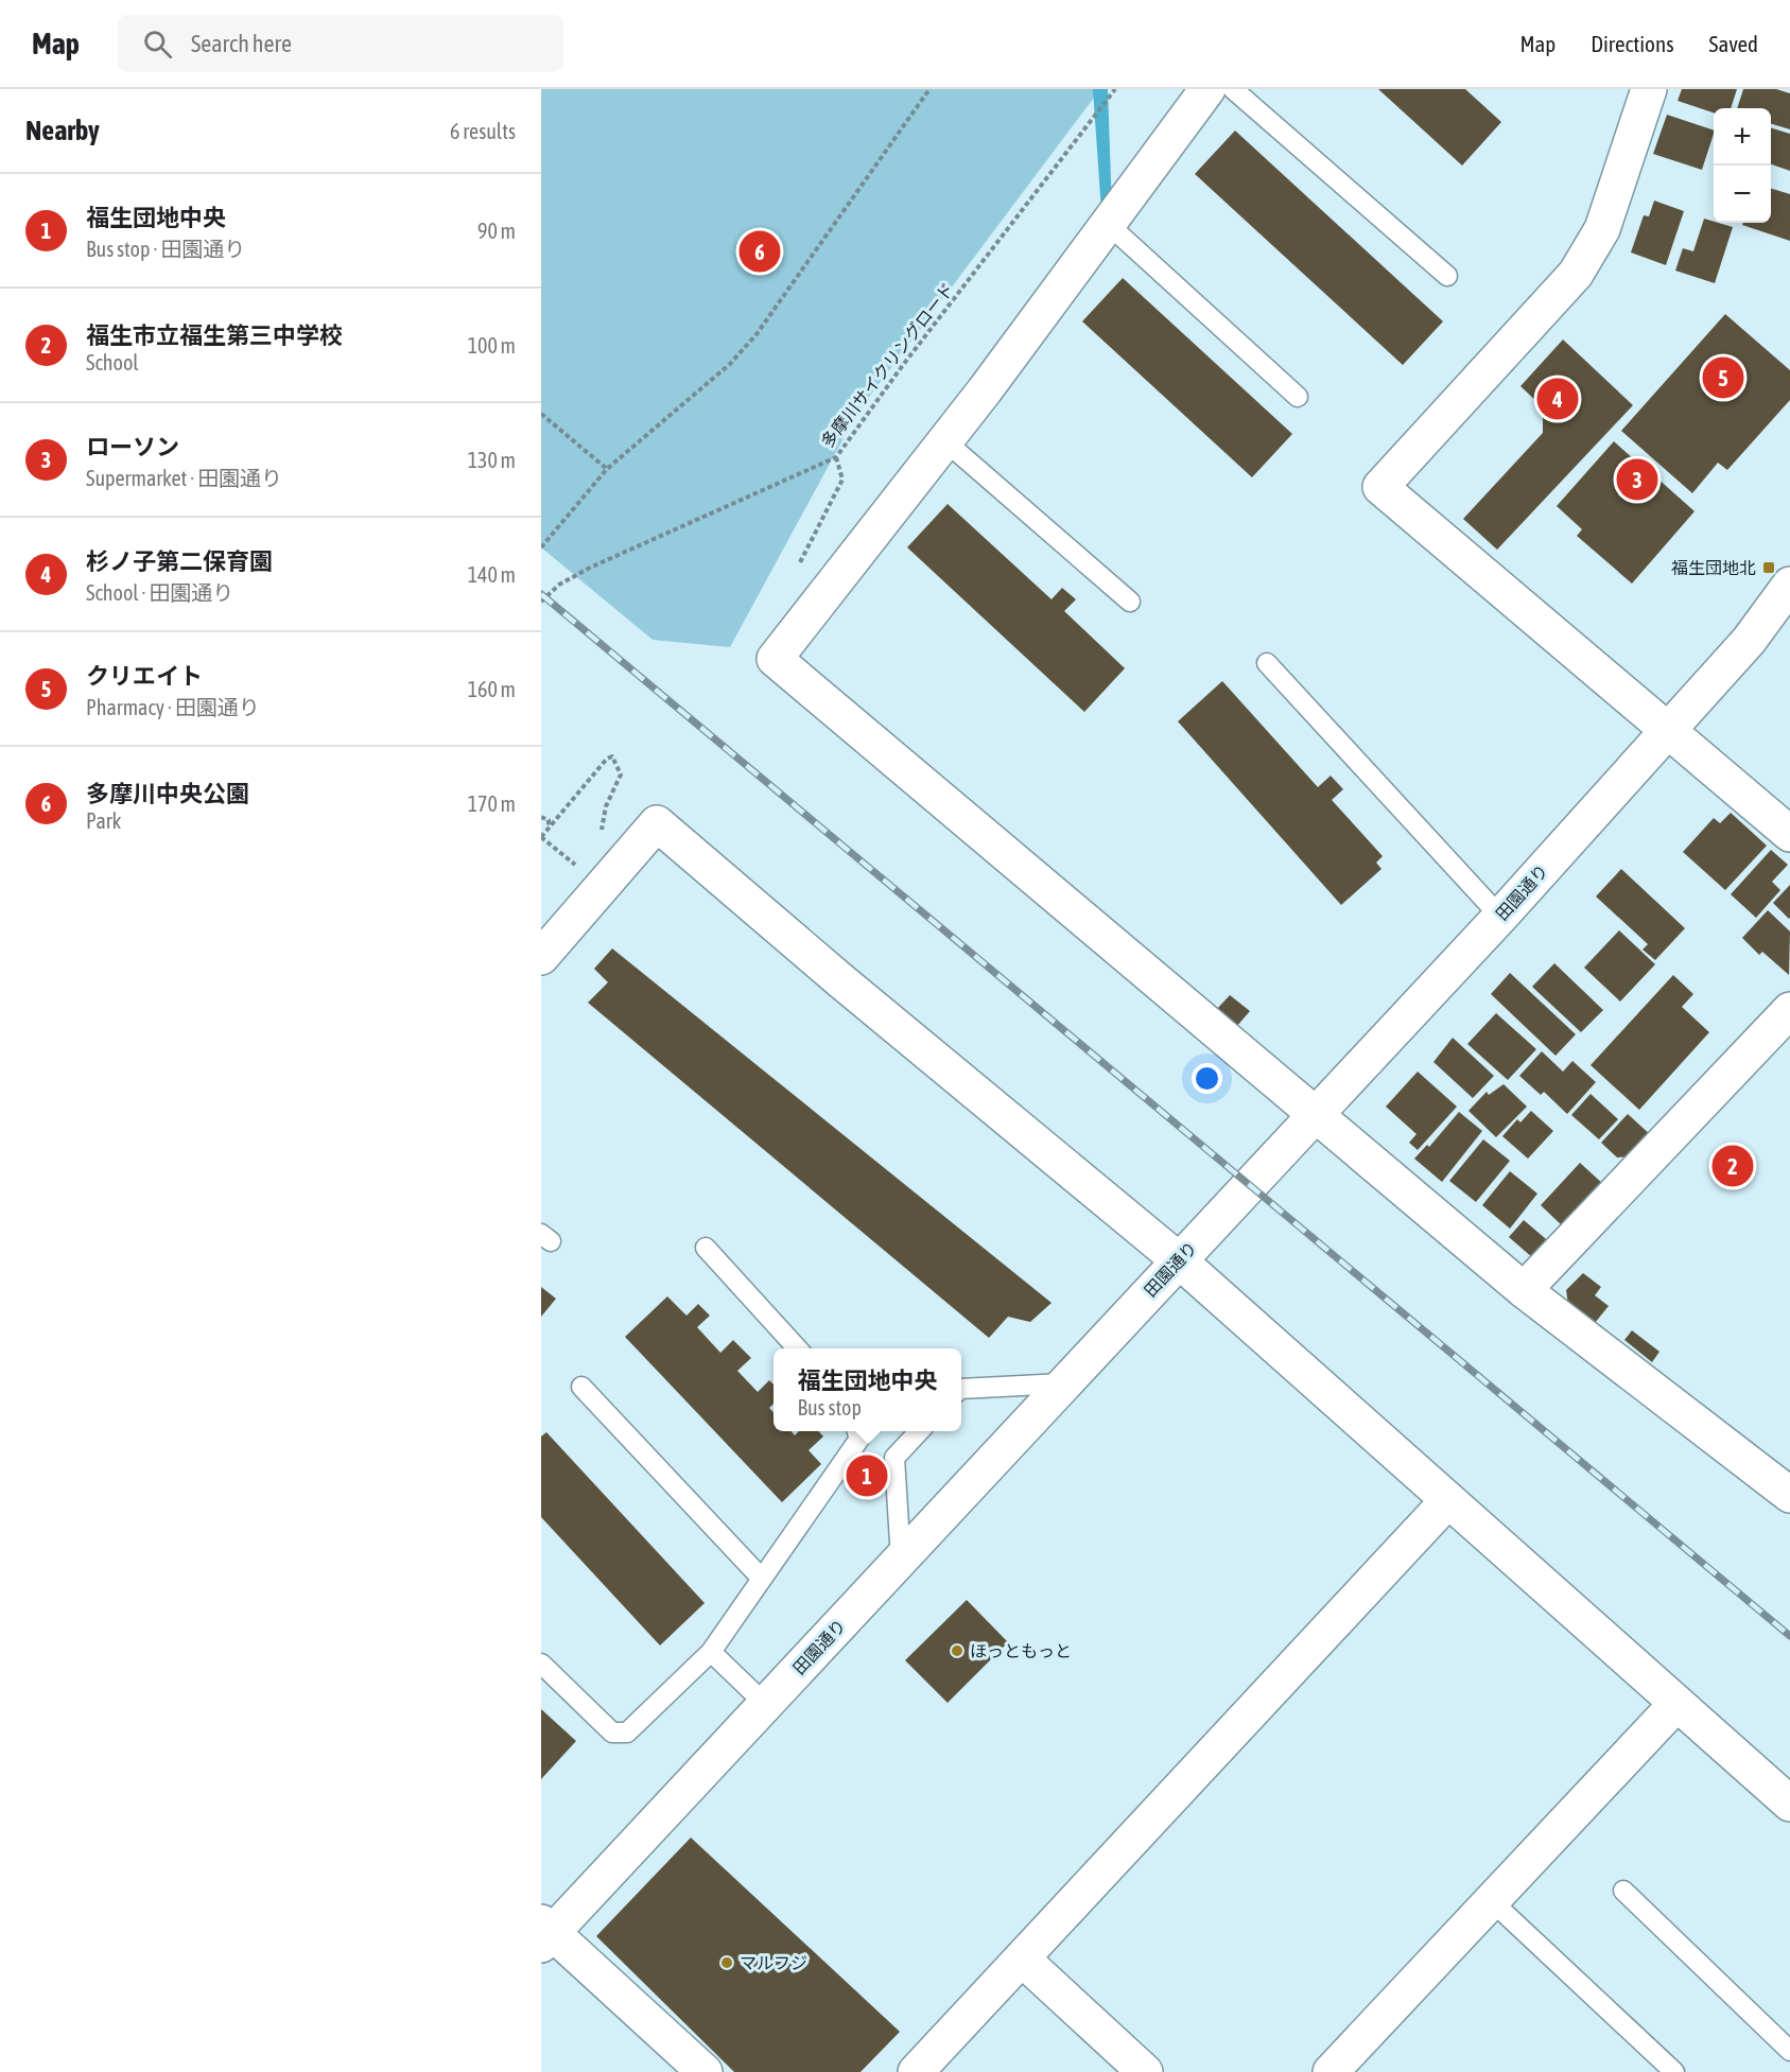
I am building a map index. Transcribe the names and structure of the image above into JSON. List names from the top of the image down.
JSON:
{
  "streets": {
    "street": ["田園通り"],
    "path": ["多摩川サイクリングロード"]
  },
  "places": {
    "transit": ["福生団地北"],
    "other": ["ほっともっと", "マルフジ"]
  },
  "page": {
    "header": "Map",
    "search": "Search here",
    "nav": ["Map", "Directions", "Saved"],
    "heading": ["Nearby", "6 results"],
    "map_buttons": ["+", "−"],
    "list": [
      {
        "mark": "1",
        "name": "福生団地中央",
        "note": "Bus stop · 田園通り",
        "value": "90 m"
      },
      {
        "mark": "2",
        "name": "福生市立福生第三中学校",
        "note": "School",
        "value": "100 m"
      },
      {
        "mark": "3",
        "name": "ローソン",
        "note": "Supermarket · 田園通り",
        "value": "130 m"
      },
      {
        "mark": "4",
        "name": "杉ノ子第二保育園",
        "note": "School · 田園通り",
        "value": "140 m"
      },
      {
        "mark": "5",
        "name": "クリエイト",
        "note": "Pharmacy · 田園通り",
        "value": "160 m"
      },
      {
        "mark": "6",
        "name": "多摩川中央公園",
        "note": "Park",
        "value": "170 m"
      }
    ],
    "pins": [
      "6",
      "5",
      "4",
      "3",
      "2",
      "1"
    ],
    "popup": ["福生団地中央", "Bus stop"]
  }
}
